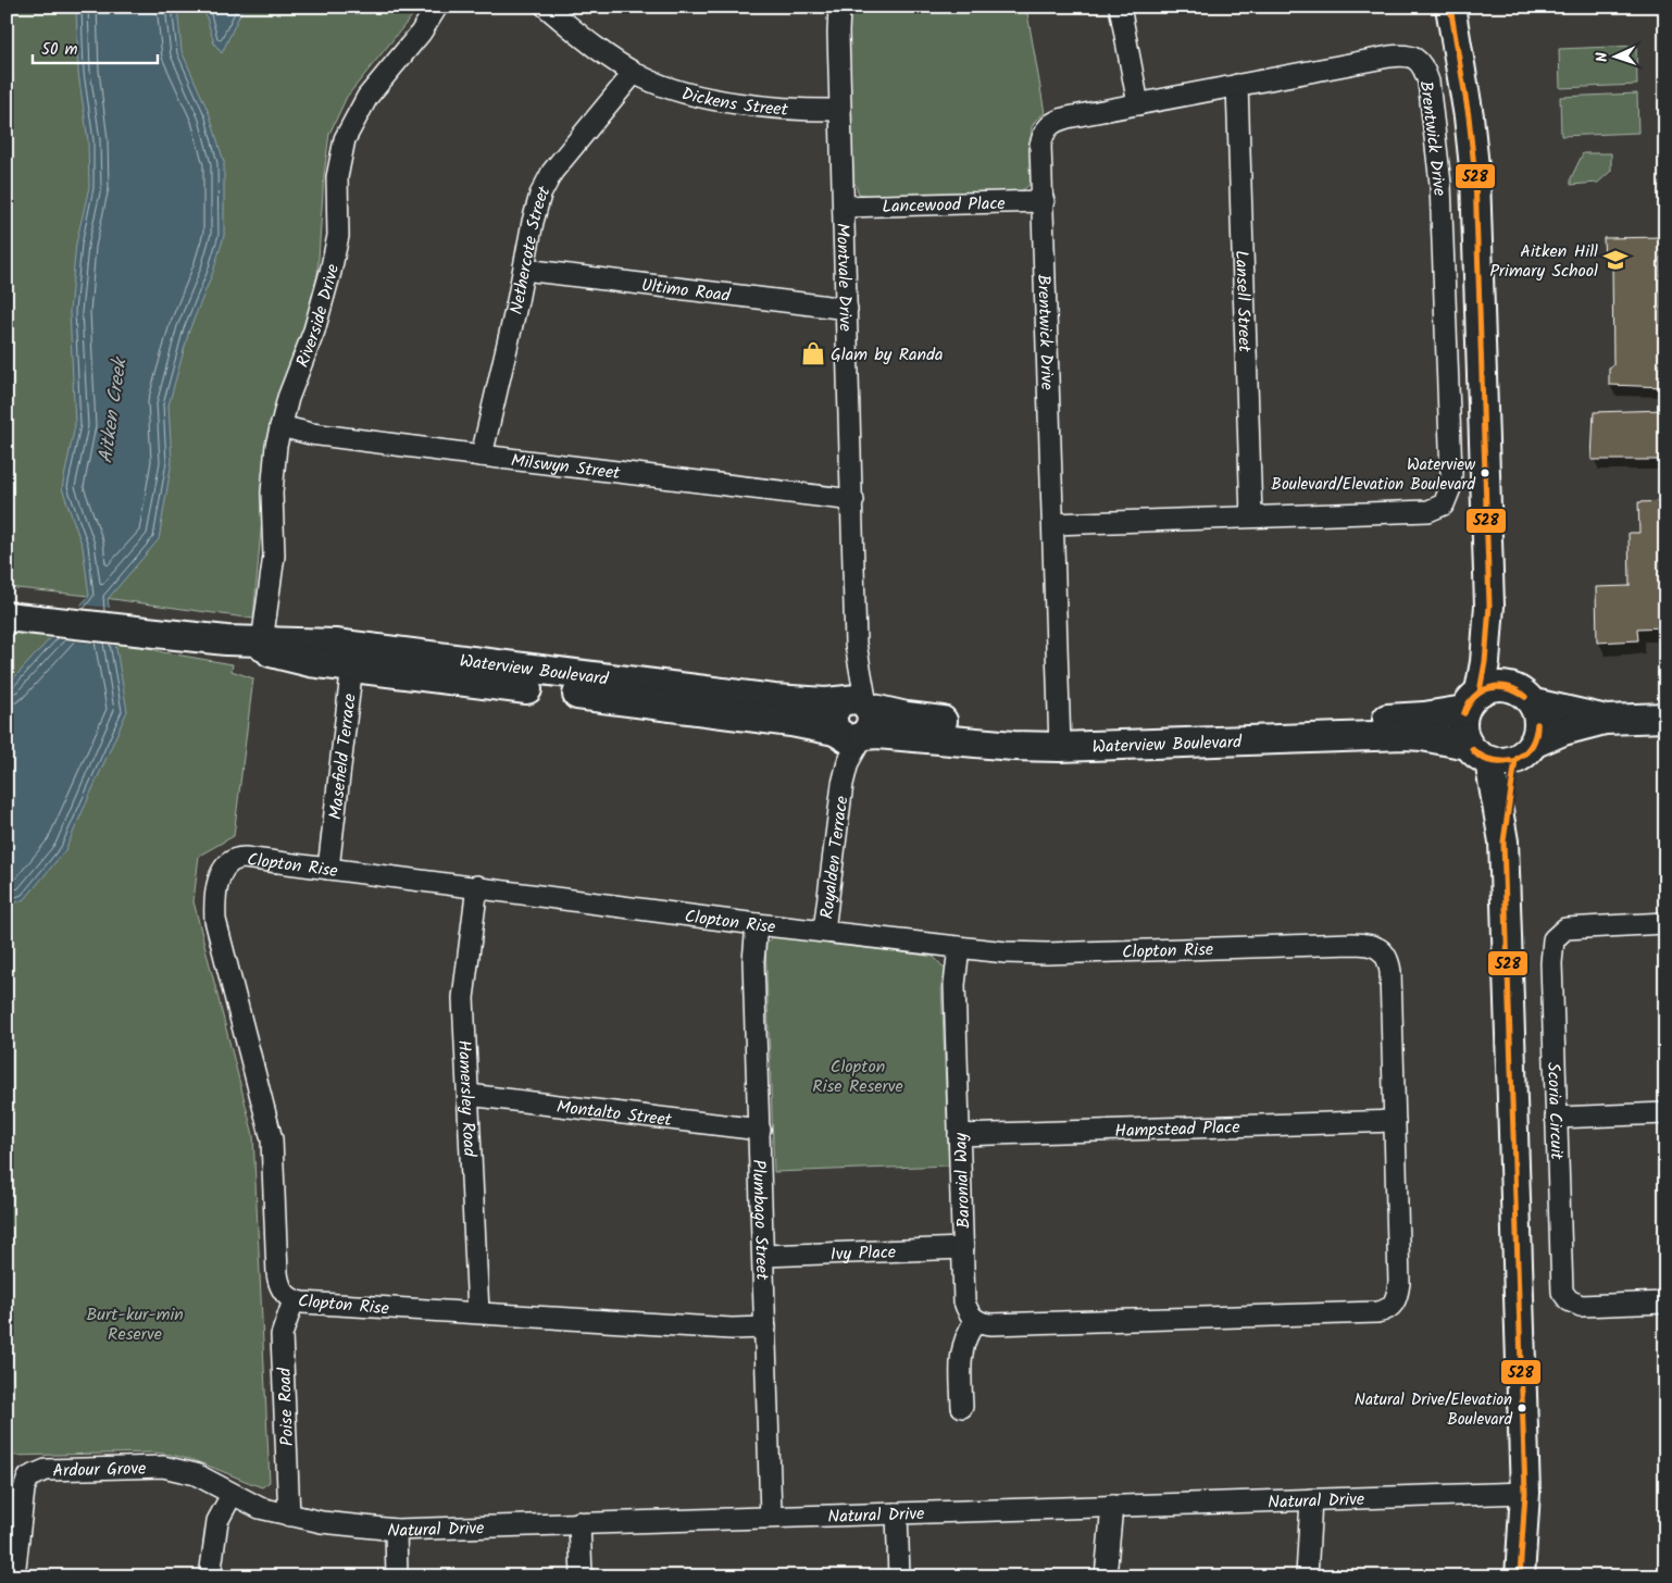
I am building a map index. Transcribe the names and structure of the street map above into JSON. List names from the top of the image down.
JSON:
{
  "streets": {
    "street": [
      "Dickens Street",
      "Brentwick Drive",
      "Lancewood Place",
      "Nethercote Street",
      "Montvale Drive",
      "Ultimo Road",
      "Lansell Street",
      "Riverside Drive",
      "Milswyn Street",
      "Waterview Boulevard",
      "Masefield Terrace",
      "Royalden Terrace",
      "Clopton Rise",
      "Hamersley Road",
      "Scoria Circuit",
      "Montalto Street",
      "Hampstead Place",
      "Baronial Way",
      "Plumbago Street",
      "Ivy Place",
      "Poise Road",
      "Ardour Grove",
      "Natural Drive"
    ]
  },
  "crossings": [
    ["Dickens Street", "Nethercote Street"],
    ["Dickens Street", "Montvale Drive"],
    ["Brentwick Drive", "Lancewood Place"],
    ["Brentwick Drive", "Lansell Street"],
    ["Brentwick Drive", "Waterview Boulevard"],
    ["Lancewood Place", "Montvale Drive"],
    ["Nethercote Street", "Ultimo Road"],
    ["Nethercote Street", "Milswyn Street"],
    ["Montvale Drive", "Ultimo Road"],
    ["Montvale Drive", "Milswyn Street"],
    ["Montvale Drive", "Waterview Boulevard"],
    ["Riverside Drive", "Milswyn Street"],
    ["Riverside Drive", "Waterview Boulevard"],
    ["Waterview Boulevard", "Masefield Terrace"],
    ["Waterview Boulevard", "Royalden Terrace"],
    ["Masefield Terrace", "Clopton Rise"],
    ["Royalden Terrace", "Clopton Rise"],
    ["Clopton Rise", "Hamersley Road"],
    ["Clopton Rise", "Hampstead Place"],
    ["Clopton Rise", "Baronial Way"],
    ["Clopton Rise", "Plumbago Street"],
    ["Clopton Rise", "Poise Road"],
    ["Hamersley Road", "Montalto Street"],
    ["Montalto Street", "Plumbago Street"],
    ["Hampstead Place", "Baronial Way"],
    ["Baronial Way", "Ivy Place"],
    ["Plumbago Street", "Ivy Place"],
    ["Plumbago Street", "Natural Drive"],
    ["Poise Road", "Natural Drive"],
    ["Ardour Grove", "Natural Drive"]
  ],
  "water": ["Aitken Creek"],
  "parks": ["Clopton Rise Reserve", "Burt-kur-min Reserve"],
  "places": {
    "school or university": ["Aitken Hill Primary School"],
    "shop": ["Glam by Randa"],
    "other": ["Waterview Boulevard/Elevation Boulevard", "Natural Drive/Elevation Boulevard"]
  },
  "lines": ["transit line 528"],
  "scale_bar": "50 m",
  "north": "left"
}
